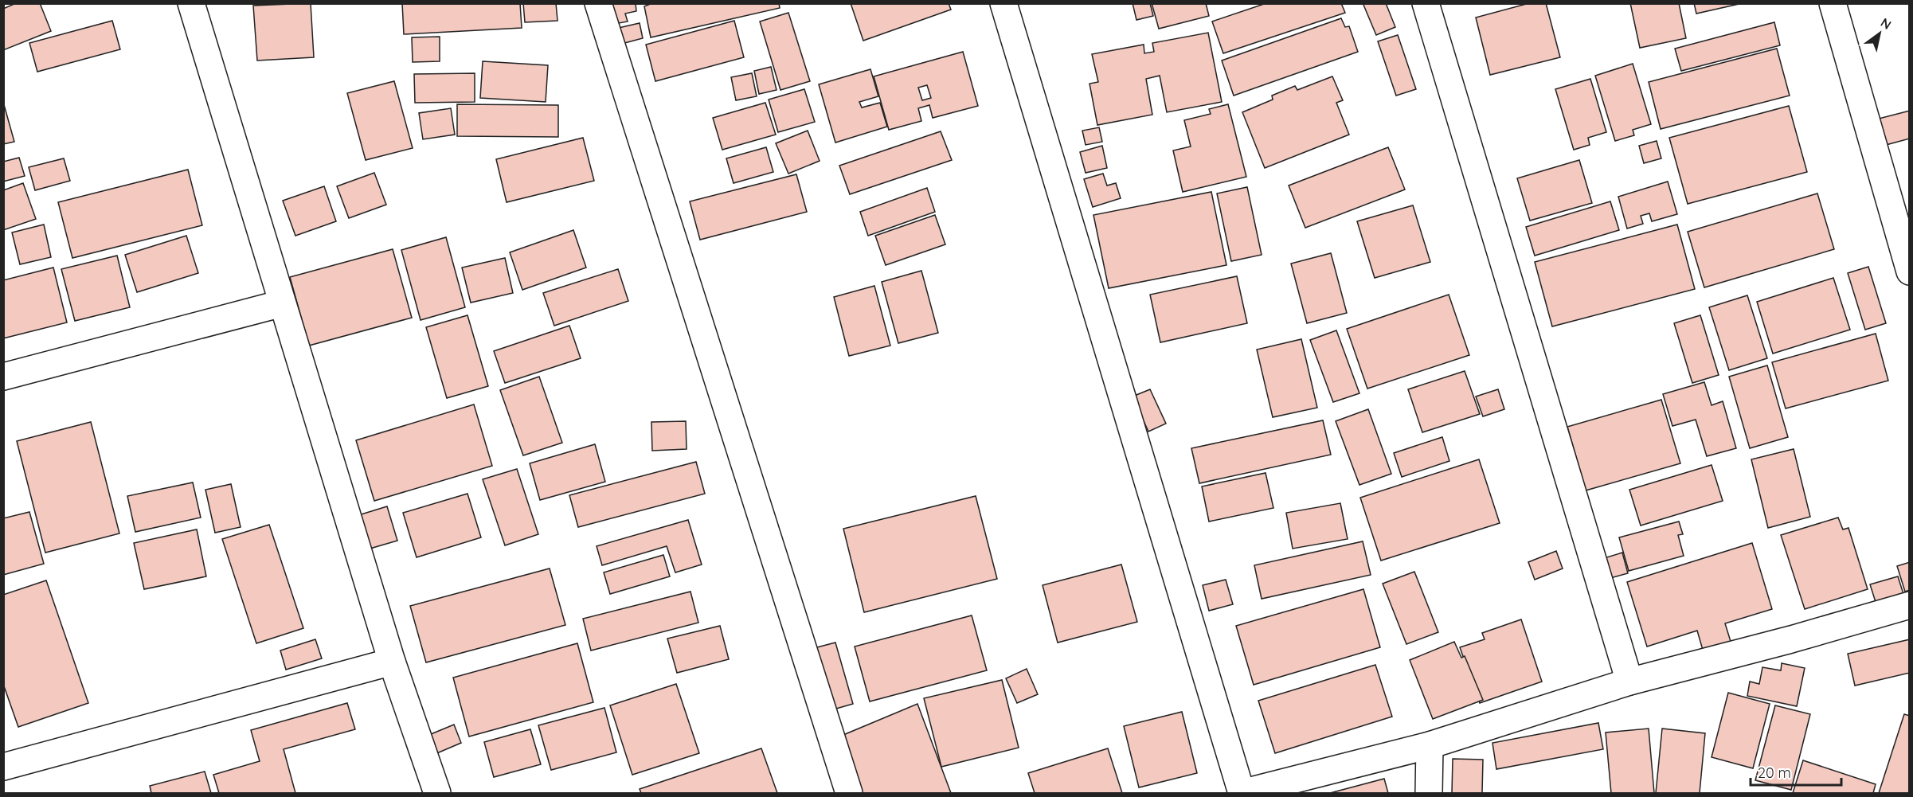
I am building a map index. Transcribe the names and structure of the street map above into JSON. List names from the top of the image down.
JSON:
{
  "scale_bar": "20 m",
  "north": "top right"
}
